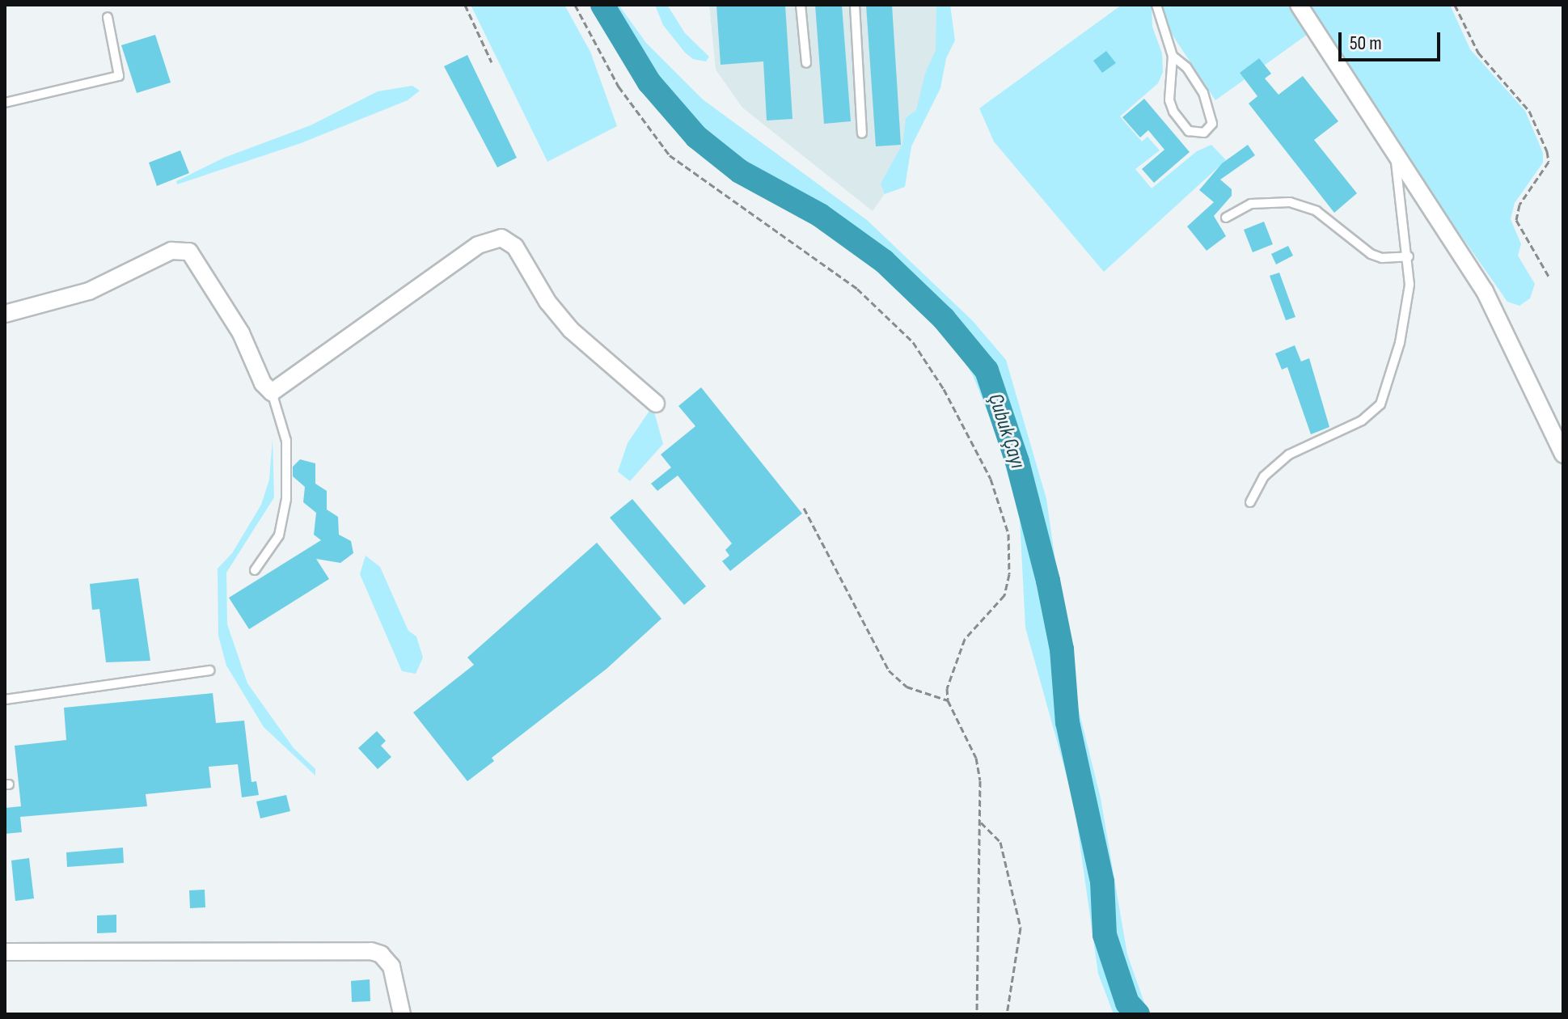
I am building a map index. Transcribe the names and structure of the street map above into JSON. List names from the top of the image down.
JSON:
{
  "water": ["Çubuk Çayı"],
  "scale_bar": "50 m"
}
